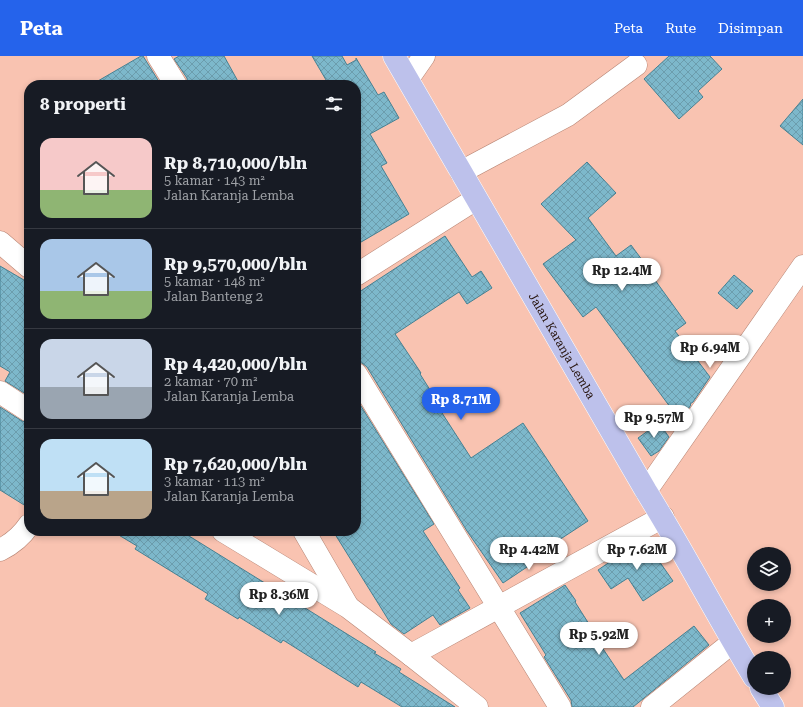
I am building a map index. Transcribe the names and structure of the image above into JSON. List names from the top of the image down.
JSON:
{
  "streets": {
    "main road": ["Jalan Karanja Lemba"]
  },
  "page": {
    "header": "Peta",
    "nav": ["Peta", "Rute", "Disimpan"],
    "heading": "8 properti",
    "list": [
      {
        "name": "Rp 8,710,000/bln",
        "note": "5 kamar · 143 m² · Jalan Karanja Lemba"
      },
      {
        "name": "Rp 9,570,000/bln",
        "note": "5 kamar · 148 m² · Jalan Banteng 2"
      },
      {
        "name": "Rp 4,420,000/bln",
        "note": "2 kamar · 70 m² · Jalan Karanja Lemba"
      },
      {
        "name": "Rp 7,620,000/bln",
        "note": "3 kamar · 113 m² · Jalan Karanja Lemba"
      }
    ],
    "price": [
      "Rp 12.4M",
      "Rp 6.94M",
      "Rp 8.71M",
      "Rp 9.57M",
      "Rp 4.42M",
      "Rp 7.62M",
      "Rp 8.36M",
      "Rp 5.92M"
    ],
    "map_buttons": ["+", "−"]
  }
}
